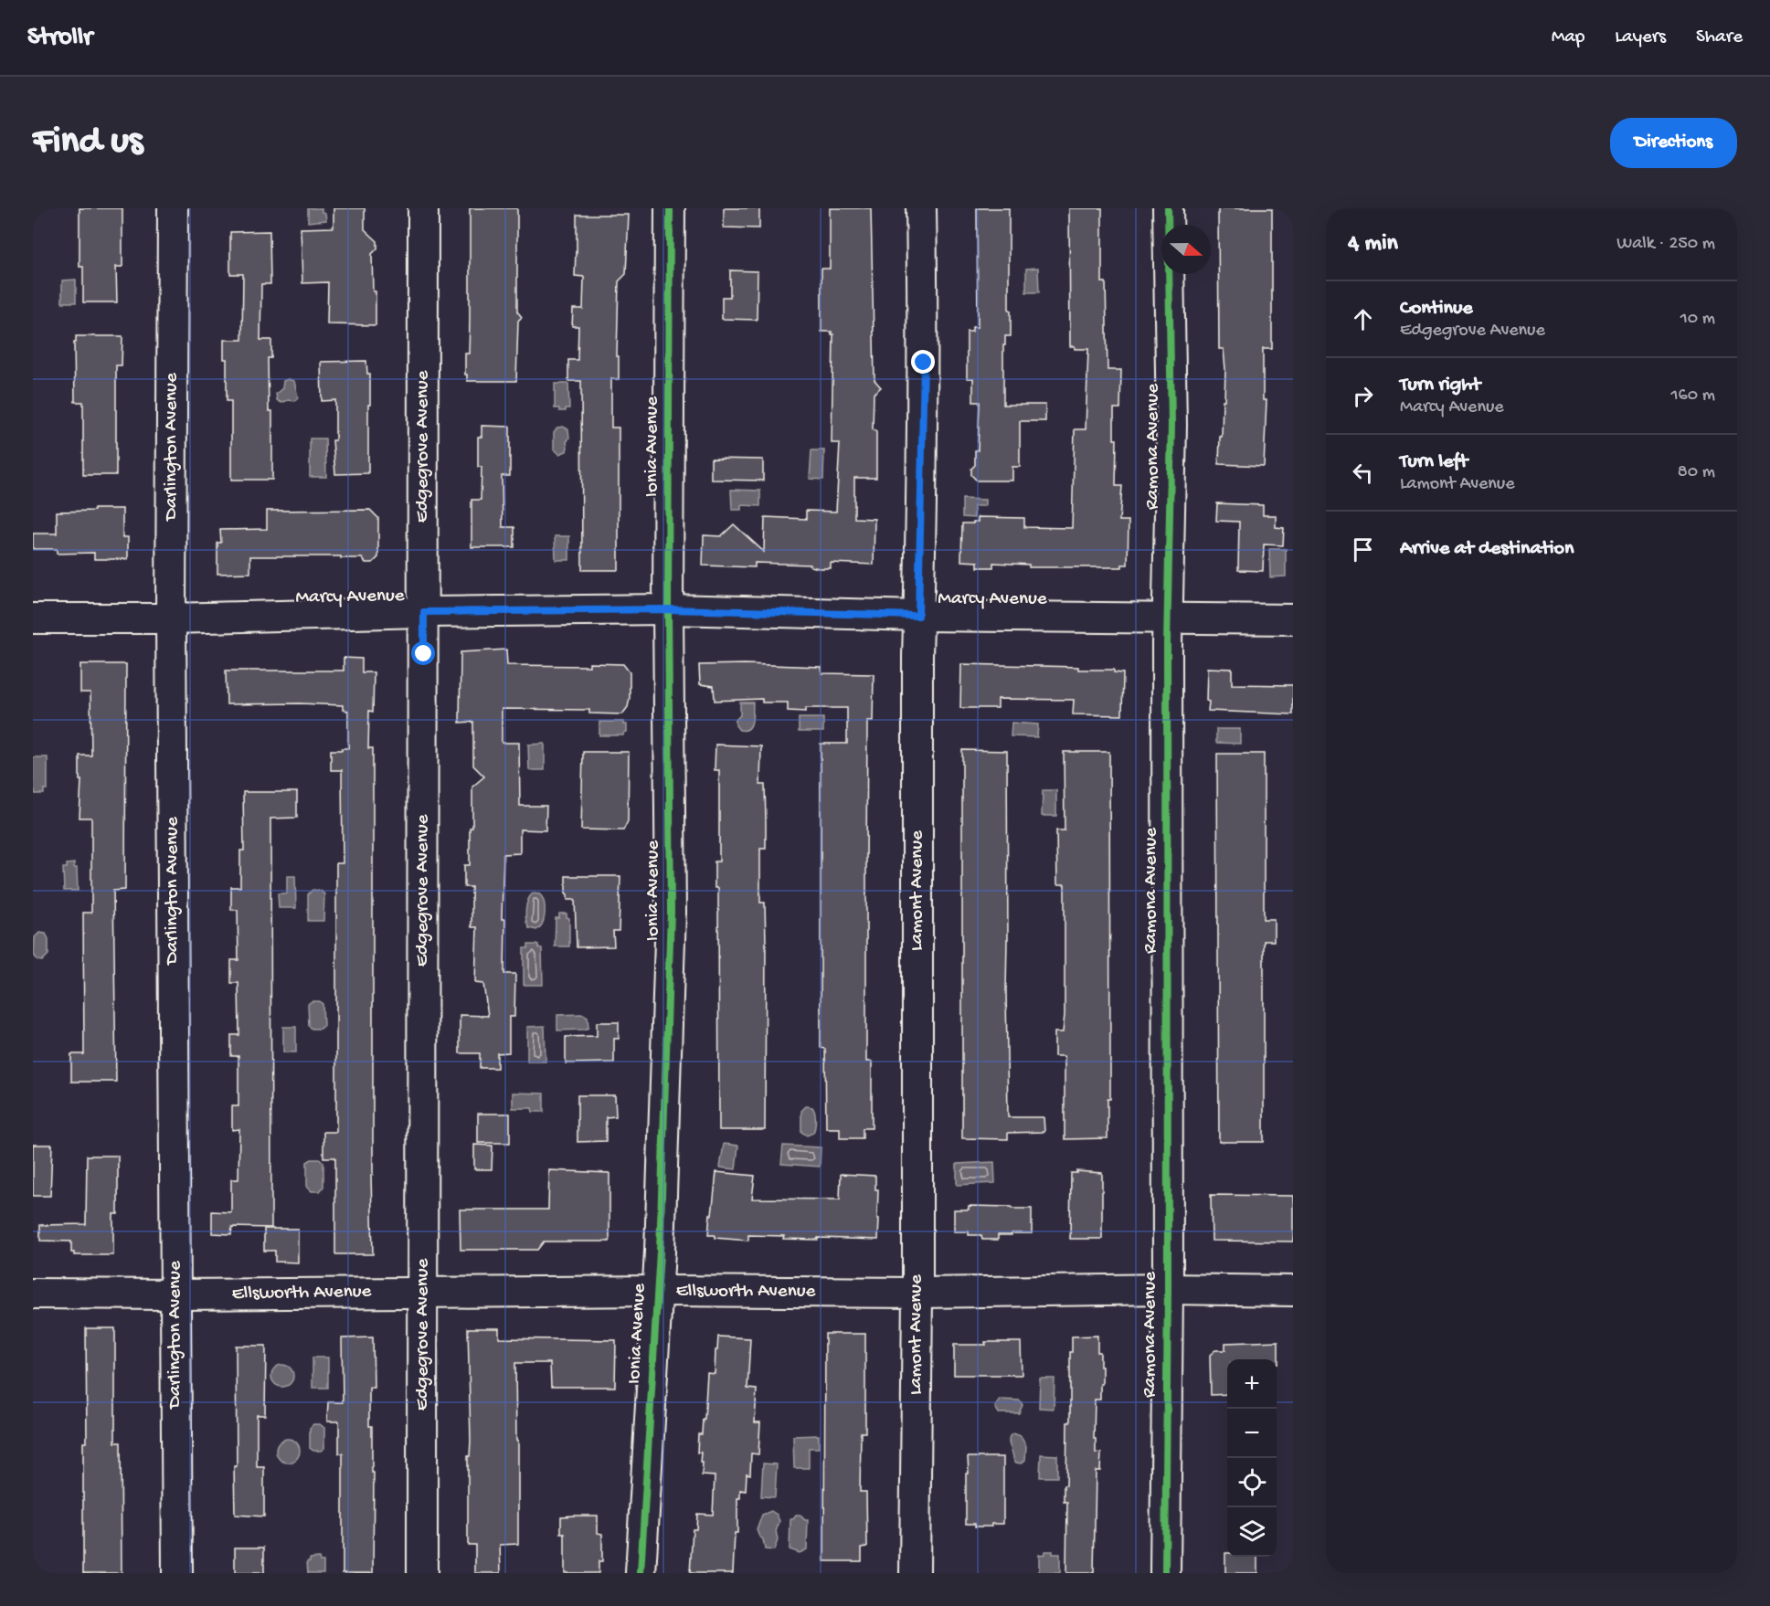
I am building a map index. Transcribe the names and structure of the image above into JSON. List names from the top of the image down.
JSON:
{
  "streets": {
    "street": [
      "Darlington Avenue",
      "Edgegrove Avenue",
      "Ionia Avenue",
      "Ramona Avenue",
      "Marcy Avenue",
      "Lamont Avenue",
      "Ellsworth Avenue"
    ]
  },
  "crossings": [
    ["Darlington Avenue", "Marcy Avenue"],
    ["Darlington Avenue", "Ellsworth Avenue"],
    ["Edgegrove Avenue", "Marcy Avenue"],
    ["Edgegrove Avenue", "Ellsworth Avenue"],
    ["Ionia Avenue", "Marcy Avenue"],
    ["Ionia Avenue", "Ellsworth Avenue"],
    ["Ramona Avenue", "Marcy Avenue"],
    ["Ramona Avenue", "Ellsworth Avenue"],
    ["Marcy Avenue", "Lamont Avenue"],
    ["Lamont Avenue", "Ellsworth Avenue"]
  ],
  "north": "right",
  "page": {
    "header": "Strollr",
    "nav": ["Map", "Layers", "Share"],
    "buttons": "Directions",
    "title": "Find us",
    "heading": ["4 min", "Walk · 250 m"],
    "list": [
      ["Continue", "Edgegrove Avenue", "10 m"],
      ["Turn right", "Marcy Avenue", "160 m"],
      ["Turn left", "Lamont Avenue", "80 m"],
      "Arrive at destination"
    ],
    "map_buttons": ["+", "−"]
  }
}
